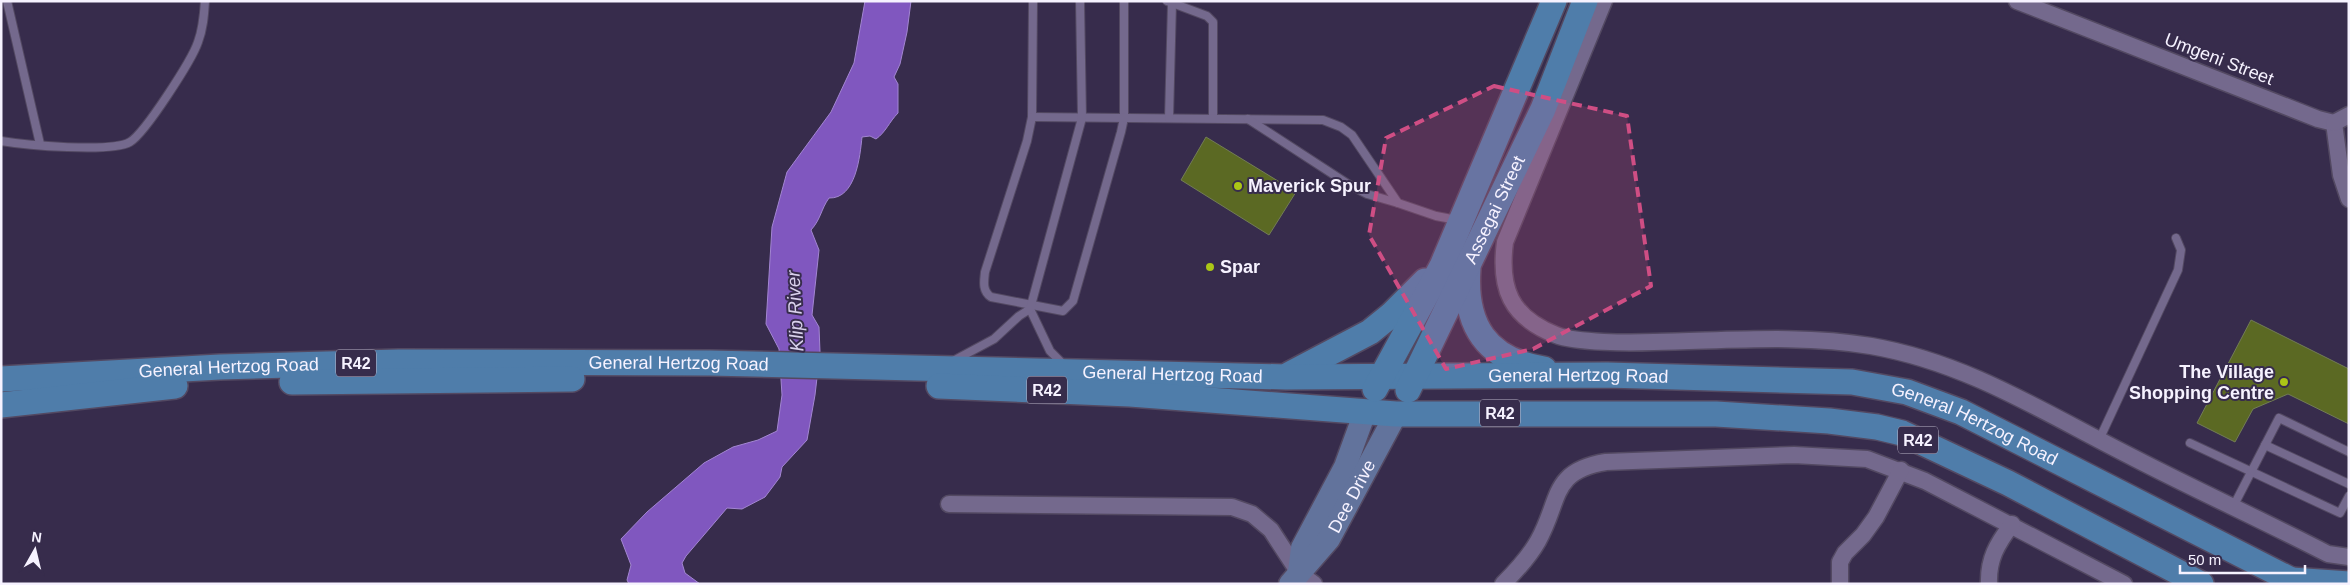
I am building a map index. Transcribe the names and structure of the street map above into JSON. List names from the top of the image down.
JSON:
{
  "streets": {
    "main road": ["Assegai Street", "R42", "General Hertzog Road"],
    "street": ["Umgeni Street", "Dee Drive"]
  },
  "crossings": [
    ["Assegai Street", "General Hertzog Road"],
    ["Assegai Street", "Dee Drive"],
    ["General Hertzog Road", "Dee Drive"]
  ],
  "water": ["Klip River"],
  "places": ["Maverick Spur", "Spar", "The Village Shopping Centre"],
  "scale_bar": "50 m",
  "north": "top"
}
